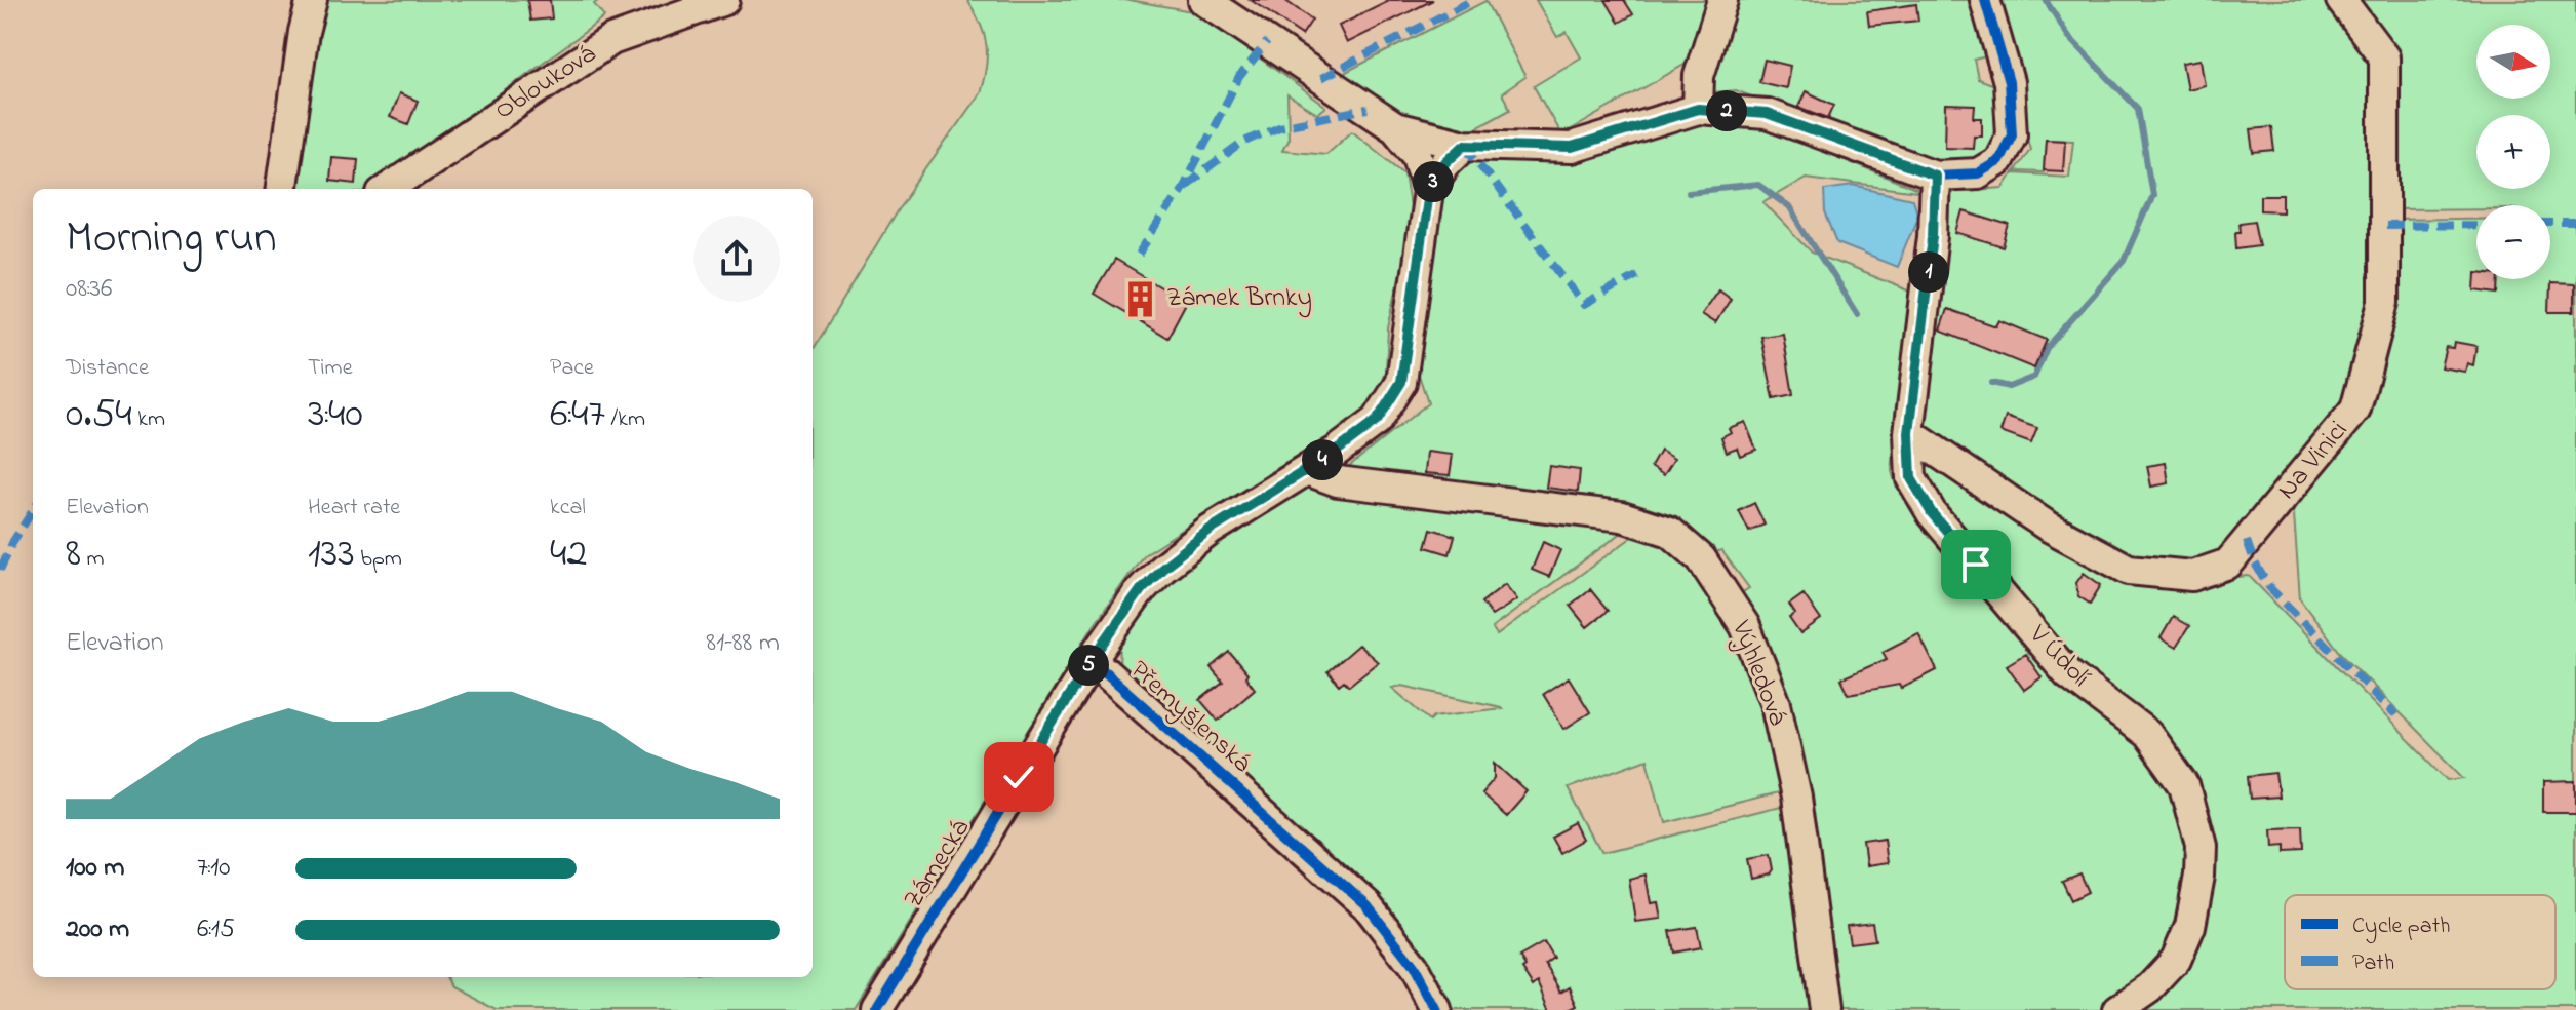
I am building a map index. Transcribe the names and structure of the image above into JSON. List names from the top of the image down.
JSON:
{
  "streets": {
    "street": [
      "Oblouková",
      "Na Vinici",
      "V Údolí",
      "Výhledová",
      "Přemyšlenská",
      "Zámecká"
    ]
  },
  "crossings": [
    ["Na Vinici", "V Údolí"],
    ["Výhledová", "Přemyšlenská"],
    ["Přemyšlenská", "Zámecká"]
  ],
  "places": {
    "building": ["Zámek Brnky"]
  },
  "legend": ["Cycle path", "Path"],
  "north": "right",
  "page": {
    "map_buttons": ["+", "−"],
    "pins": [
      "2",
      "3",
      "1",
      "4",
      "5"
    ],
    "heading": ["Morning run", "08:36"],
    "stats": [
      ["Distance", "0.54 km"],
      ["Time", "3:40"],
      ["Pace", "6:47 /km"],
      ["Elevation", "8 m"],
      ["Heart rate", "133 bpm"],
      ["kcal", "42"]
    ],
    "chart": ["Elevation", "81–88 m"],
    "list": [
      {
        "name": "100 m",
        "note": "7:10"
      },
      {
        "name": "200 m",
        "note": "6:15"
      }
    ]
  }
}
